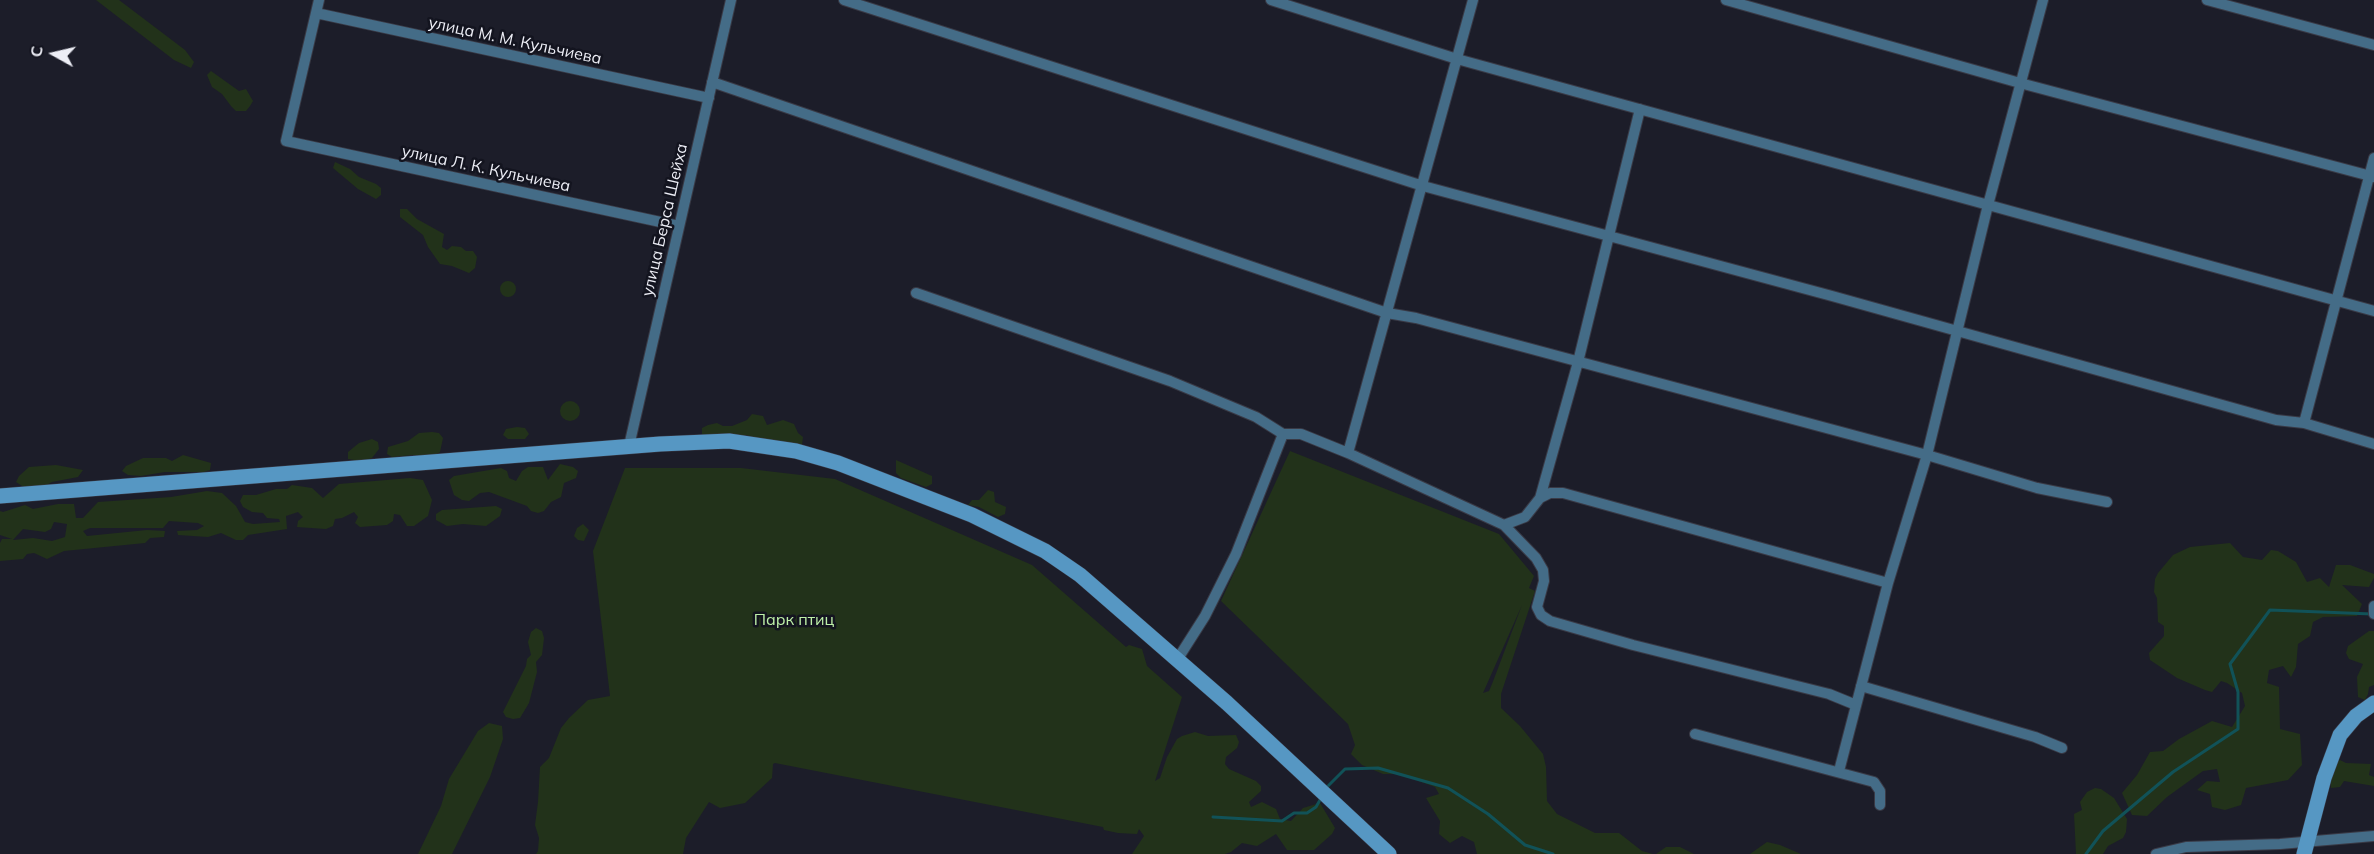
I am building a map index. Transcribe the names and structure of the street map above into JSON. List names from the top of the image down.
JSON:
{
  "streets": {
    "street": ["улица М. М. Кульчиева", "улица Л. К. Кульчиева", "улица Берса Шейха"]
  },
  "crossings": [
    ["улица М. М. Кульчиева", "улица Л. К. Кульчиева"],
    ["улица М. М. Кульчиева", "улица Берса Шейха"],
    ["улица Л. К. Кульчиева", "улица Берса Шейха"]
  ],
  "parks": ["Парк птиц"],
  "north": "left"
}
